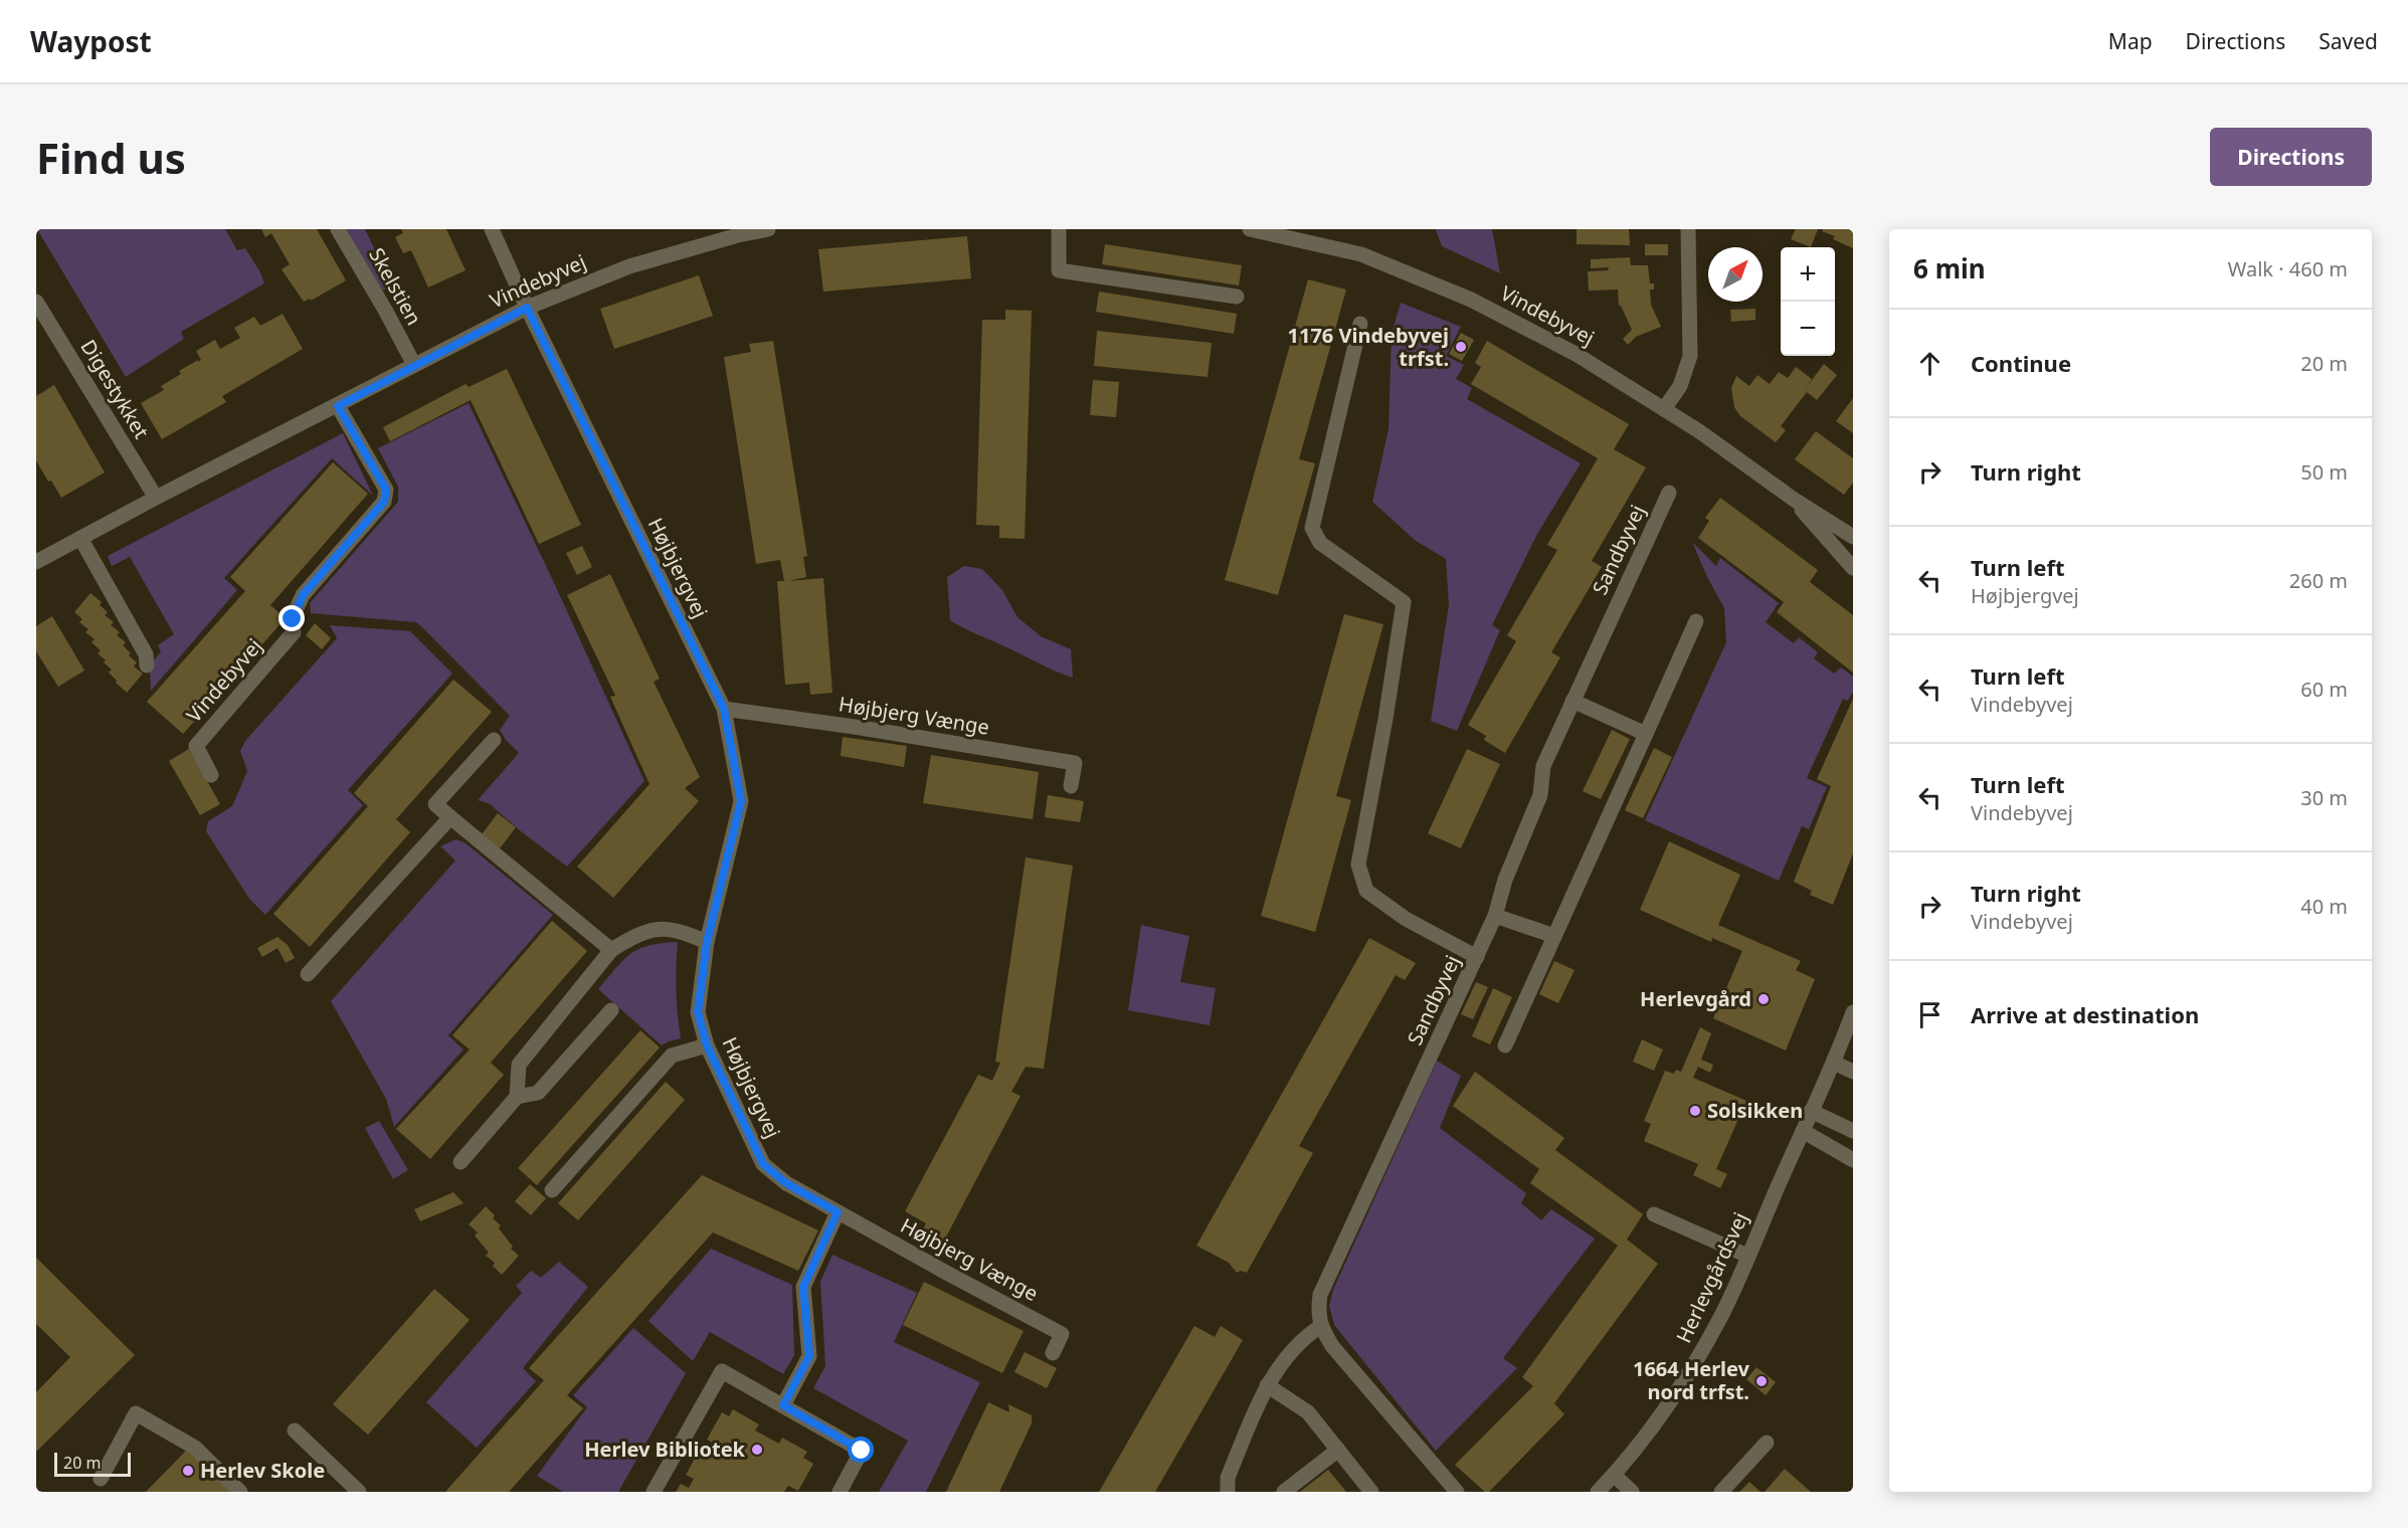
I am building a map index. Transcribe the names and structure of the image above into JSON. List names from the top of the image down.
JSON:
{
  "streets": {
    "street": [
      "Vindebyvej",
      "Skelstien",
      "Digestykket",
      "Sandbyvej",
      "Højbjergvej",
      "Højbjerg Vænge",
      "Herlevgårdsvej"
    ]
  },
  "crossings": [
    ["Vindebyvej", "Skelstien"],
    ["Vindebyvej", "Digestykket"],
    ["Vindebyvej", "Højbjergvej"],
    ["Højbjergvej", "Højbjerg Vænge"]
  ],
  "places": [
    "1176 Vindebyvej trfst.",
    "Herlevgård",
    "Solsikken",
    "1664 Herlev nord trfst.",
    "Herlev Bibliotek",
    "Herlev Skole"
  ],
  "scale_bar": "20 m",
  "north": "top right",
  "page": {
    "header": "Waypost",
    "nav": ["Map", "Directions", "Saved"],
    "buttons": "Directions",
    "title": "Find us",
    "heading": ["6 min", "Walk · 460 m"],
    "map_buttons": ["+", "−"],
    "list": [
      ["Continue", "20 m"],
      ["Turn right", "50 m"],
      ["Turn left", "Højbjergvej", "260 m"],
      ["Turn left", "Vindebyvej", "60 m"],
      ["Turn left", "Vindebyvej", "30 m"],
      ["Turn right", "Vindebyvej", "40 m"],
      "Arrive at destination"
    ],
    "scale": "20 m"
  }
}
